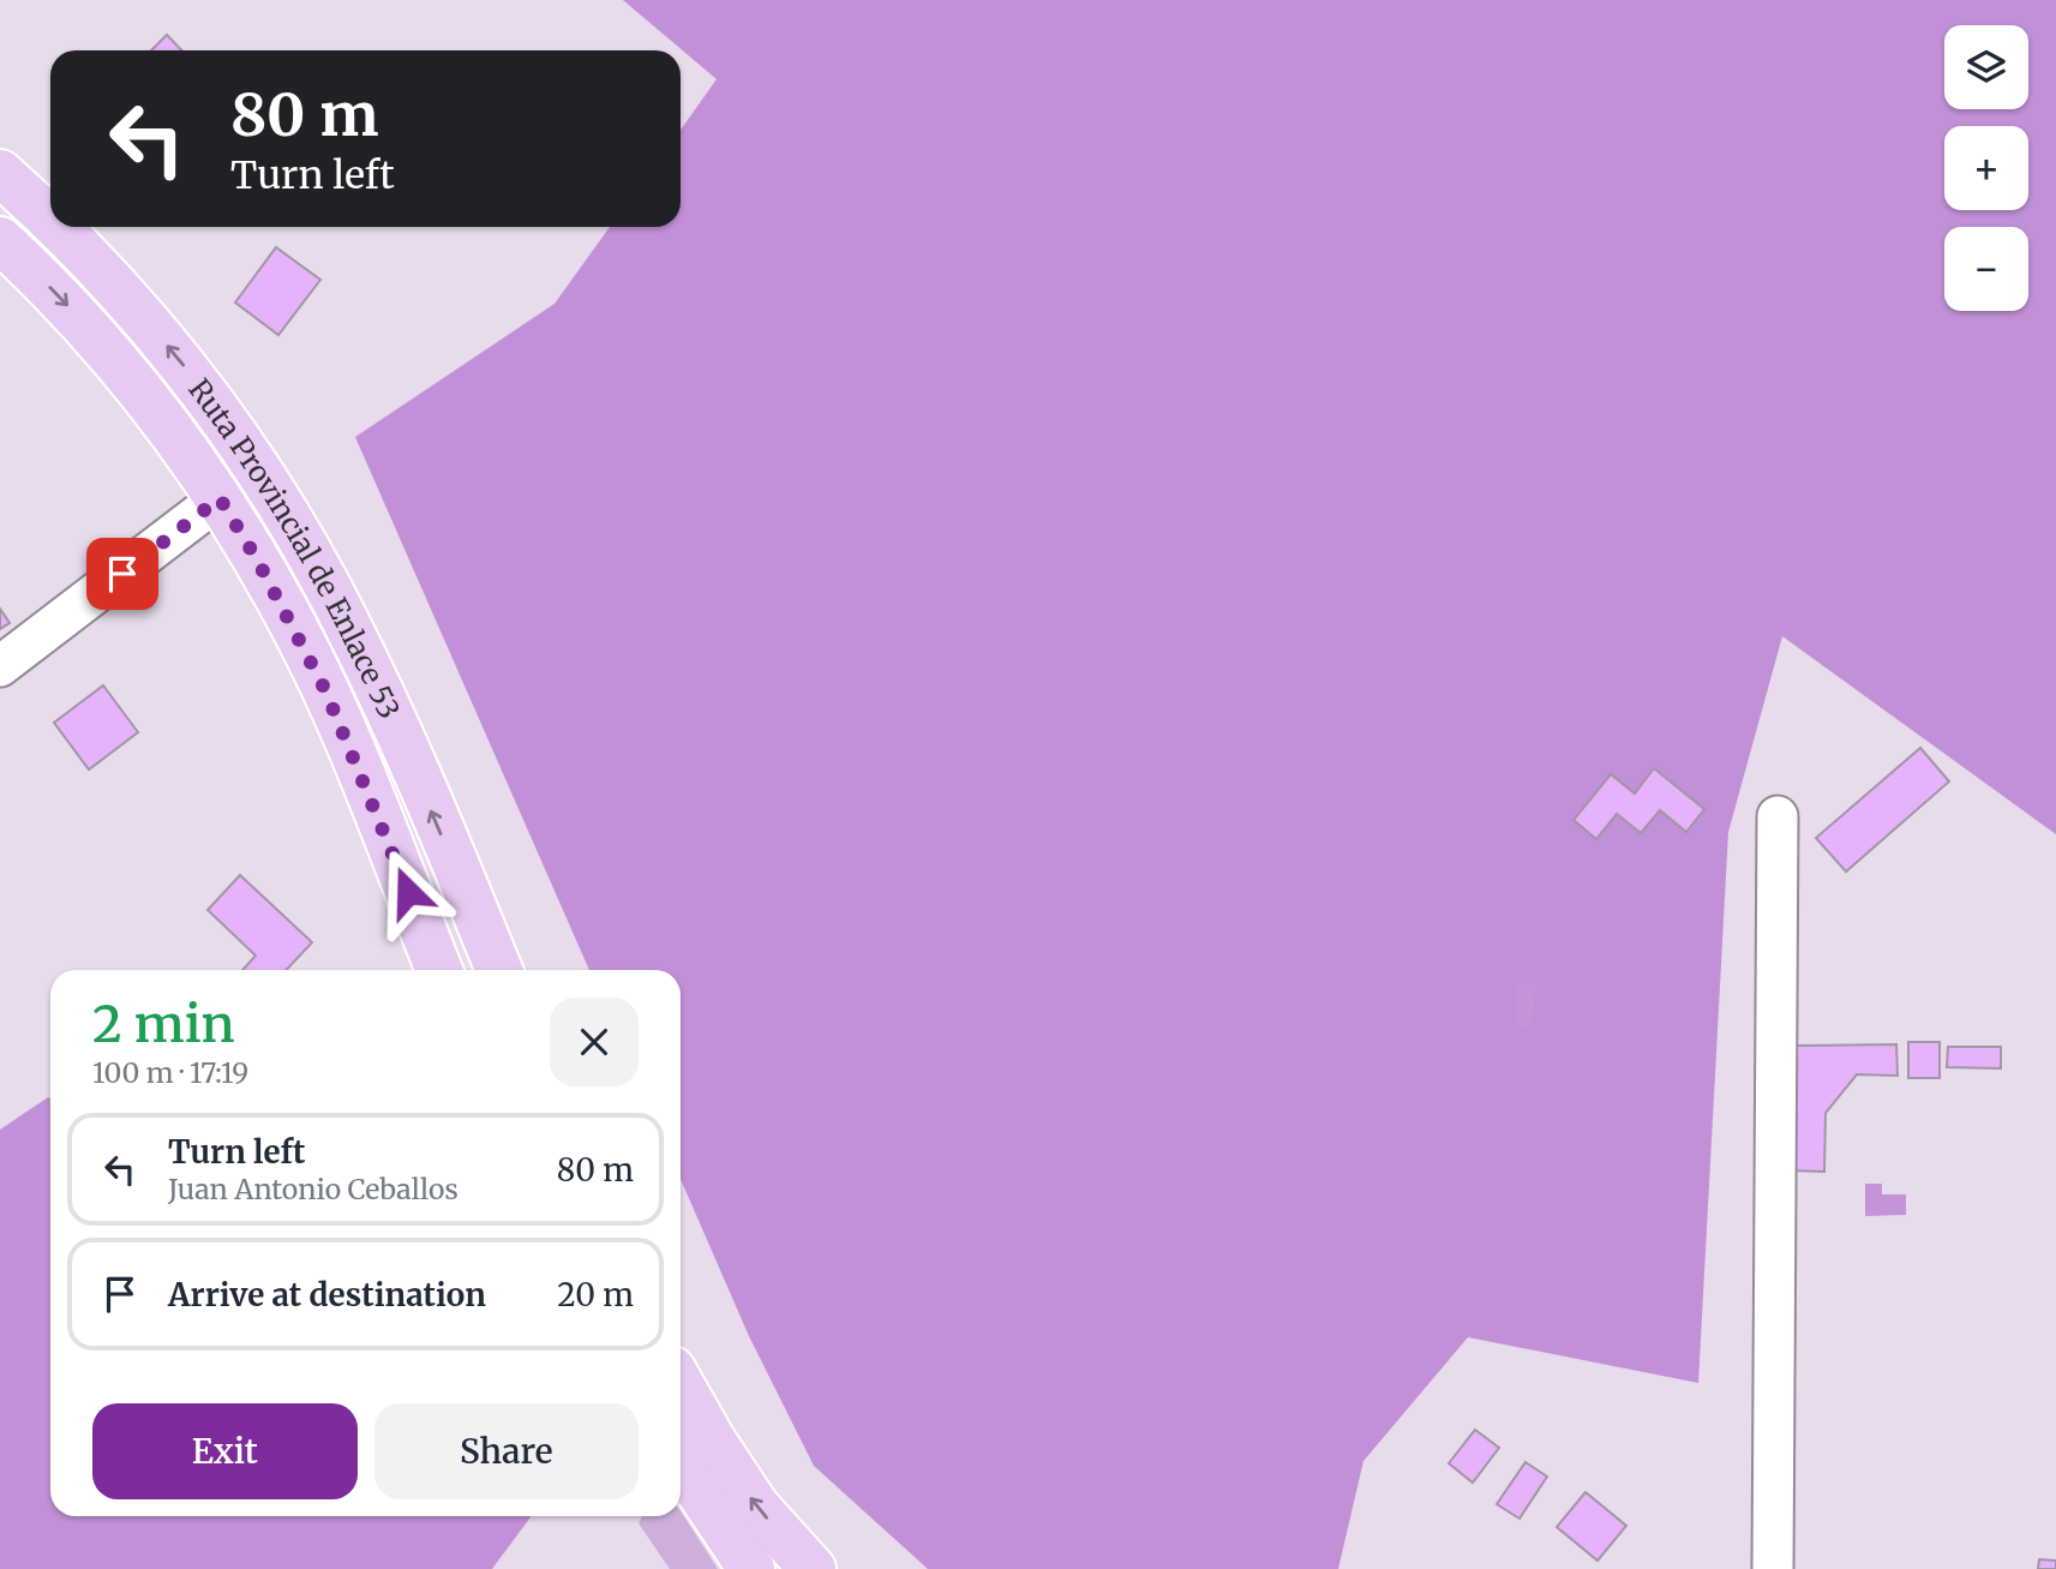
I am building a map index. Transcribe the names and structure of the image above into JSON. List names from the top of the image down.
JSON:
{
  "streets": {
    "main road": ["Ruta Provincial de Enlace 53"]
  },
  "page": {
    "map_buttons": ["+", "−"],
    "turn": ["80 m", "Turn left"],
    "heading": ["2 min", "100 m · 17:19"],
    "list": [
      {
        "name": "Turn left",
        "note": "Juan Antonio Ceballos",
        "value": "80 m"
      },
      {
        "name": "Arrive at destination",
        "value": "20 m"
      }
    ],
    "buttons": ["Exit", "Share"]
  }
}
